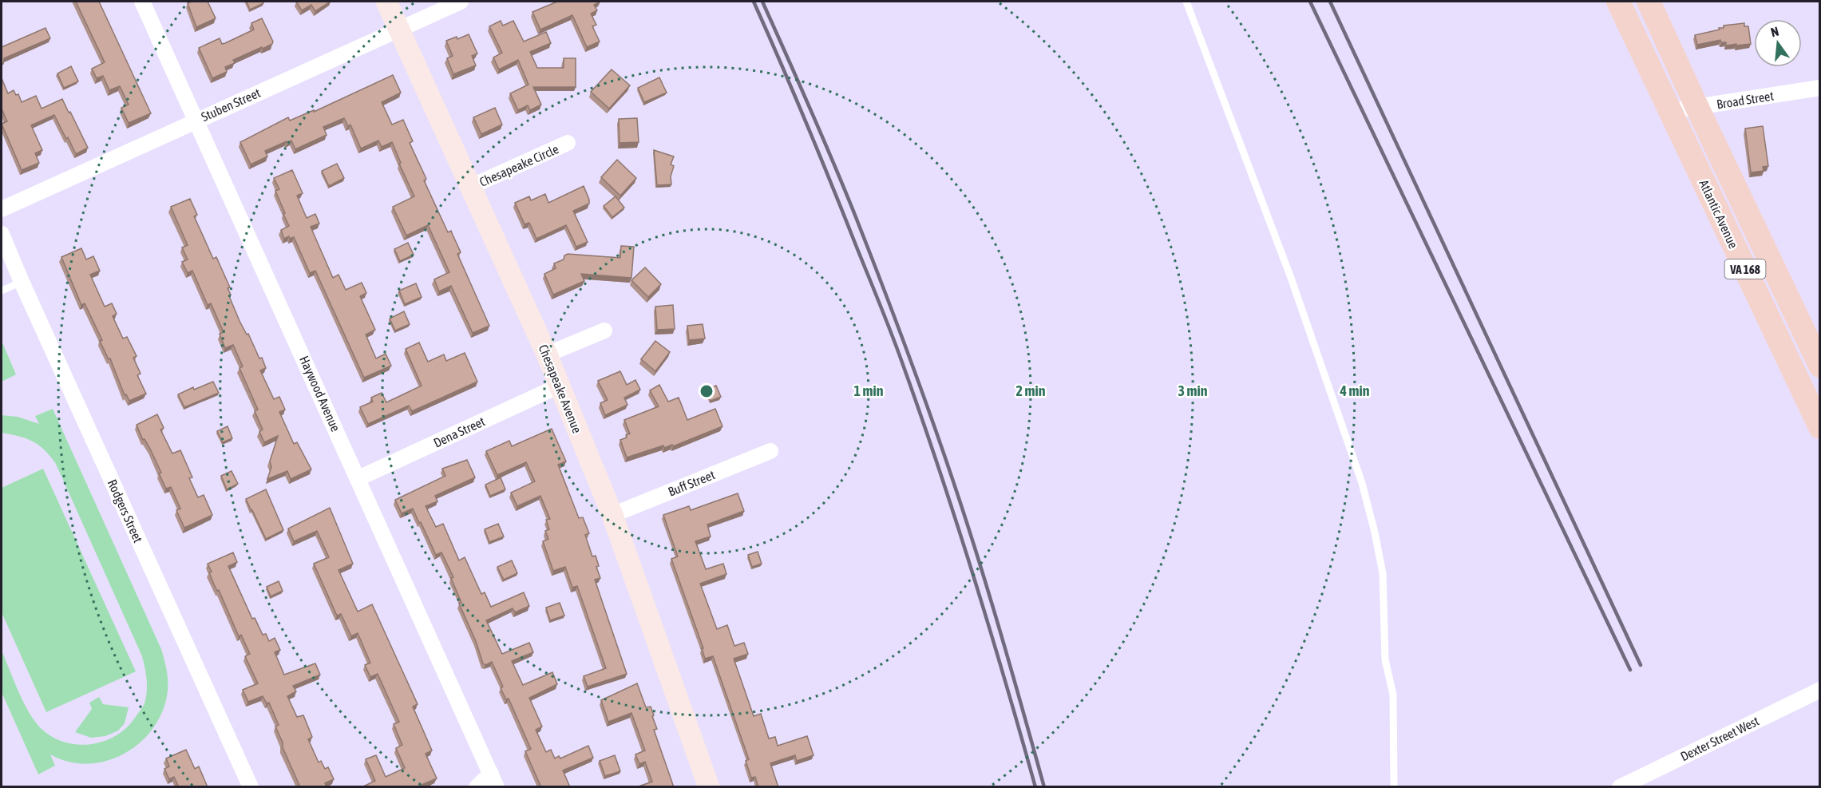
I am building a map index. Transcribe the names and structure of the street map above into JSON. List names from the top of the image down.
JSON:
{
  "streets": {
    "main road": ["Atlantic Avenue", "VA 168"],
    "street": [
      "Broad Street",
      "Stuben Street",
      "Chesapeake Circle",
      "Chesapeake Avenue",
      "Haywood Avenue",
      "Dena Street",
      "Buff Street",
      "Rodgers Street",
      "Dexter Street West"
    ]
  },
  "crossings": [
    ["Broad Street", "Atlantic Avenue"],
    ["Stuben Street", "Chesapeake Avenue"],
    ["Stuben Street", "Haywood Avenue"],
    ["Chesapeake Circle", "Chesapeake Avenue"],
    ["Chesapeake Avenue", "Dena Street"],
    ["Chesapeake Avenue", "Buff Street"],
    ["Haywood Avenue", "Dena Street"]
  ],
  "north": "top",
  "rings": [
    "1 min",
    "2 min",
    "3 min",
    "4 min"
  ]
}
